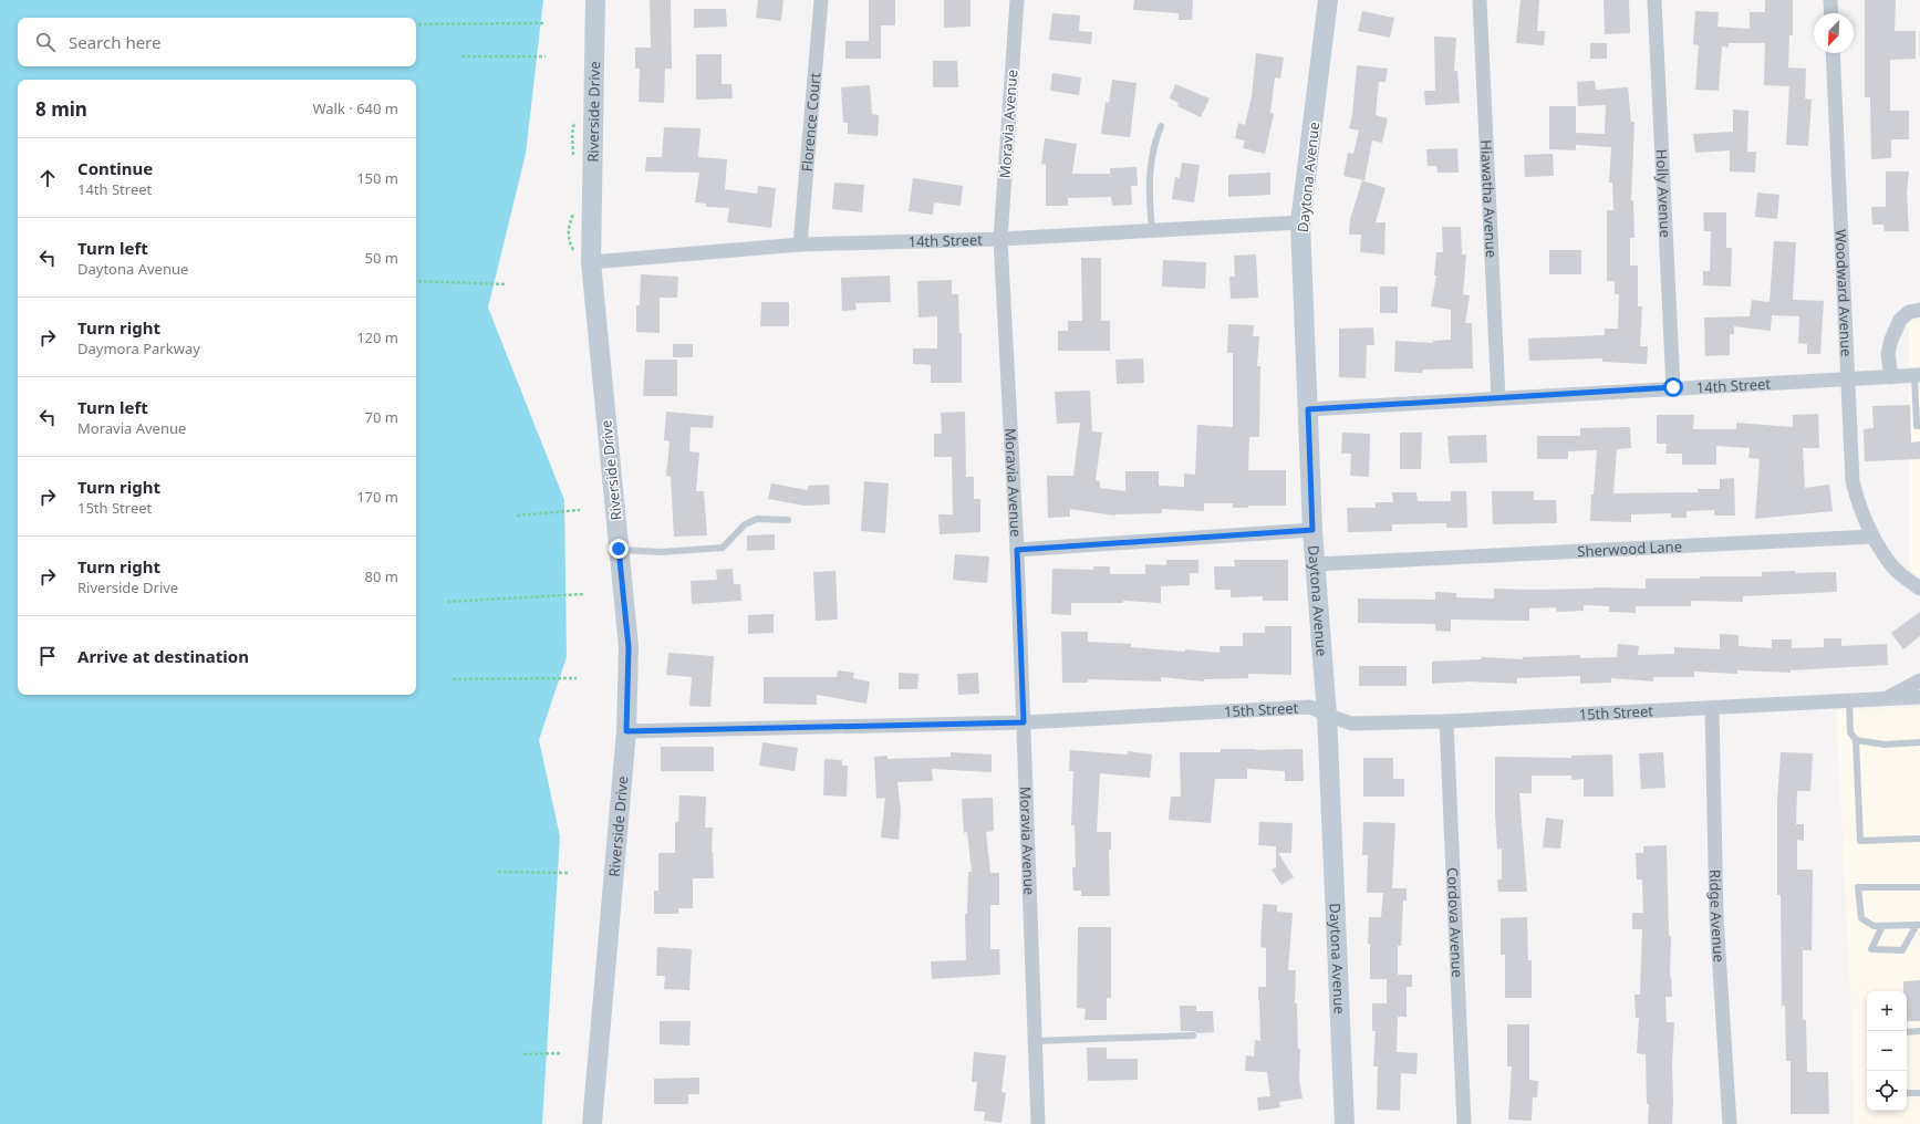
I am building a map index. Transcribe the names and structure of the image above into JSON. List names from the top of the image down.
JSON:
{
  "streets": {
    "street": [
      "Riverside Drive",
      "Florence Court",
      "Moravia Avenue",
      "Daytona Avenue",
      "Holly Avenue",
      "Hiawatha Avenue",
      "14th Street",
      "Woodward Avenue",
      "Sherwood Lane",
      "15th Street",
      "Ridge Avenue",
      "Cordova Avenue"
    ]
  },
  "crossings": [
    ["Riverside Drive", "14th Street"],
    ["Riverside Drive", "15th Street"],
    ["Florence Court", "14th Street"],
    ["Moravia Avenue", "14th Street"],
    ["Moravia Avenue", "15th Street"],
    ["Daytona Avenue", "14th Street"],
    ["Daytona Avenue", "Sherwood Lane"],
    ["Daytona Avenue", "15th Street"],
    ["Holly Avenue", "14th Street"],
    ["Hiawatha Avenue", "14th Street"],
    ["14th Street", "Woodward Avenue"],
    ["Woodward Avenue", "Sherwood Lane"],
    ["15th Street", "Ridge Avenue"],
    ["15th Street", "Cordova Avenue"]
  ],
  "north": "bottom left",
  "page": {
    "search": "Search here",
    "heading": ["8 min", "Walk · 640 m"],
    "list": [
      ["Continue", "14th Street", "150 m"],
      ["Turn left", "Daytona Avenue", "50 m"],
      ["Turn right", "Daymora Parkway", "120 m"],
      ["Turn left", "Moravia Avenue", "70 m"],
      ["Turn right", "15th Street", "170 m"],
      ["Turn right", "Riverside Drive", "80 m"],
      "Arrive at destination"
    ],
    "map_buttons": ["+", "−"]
  }
}
